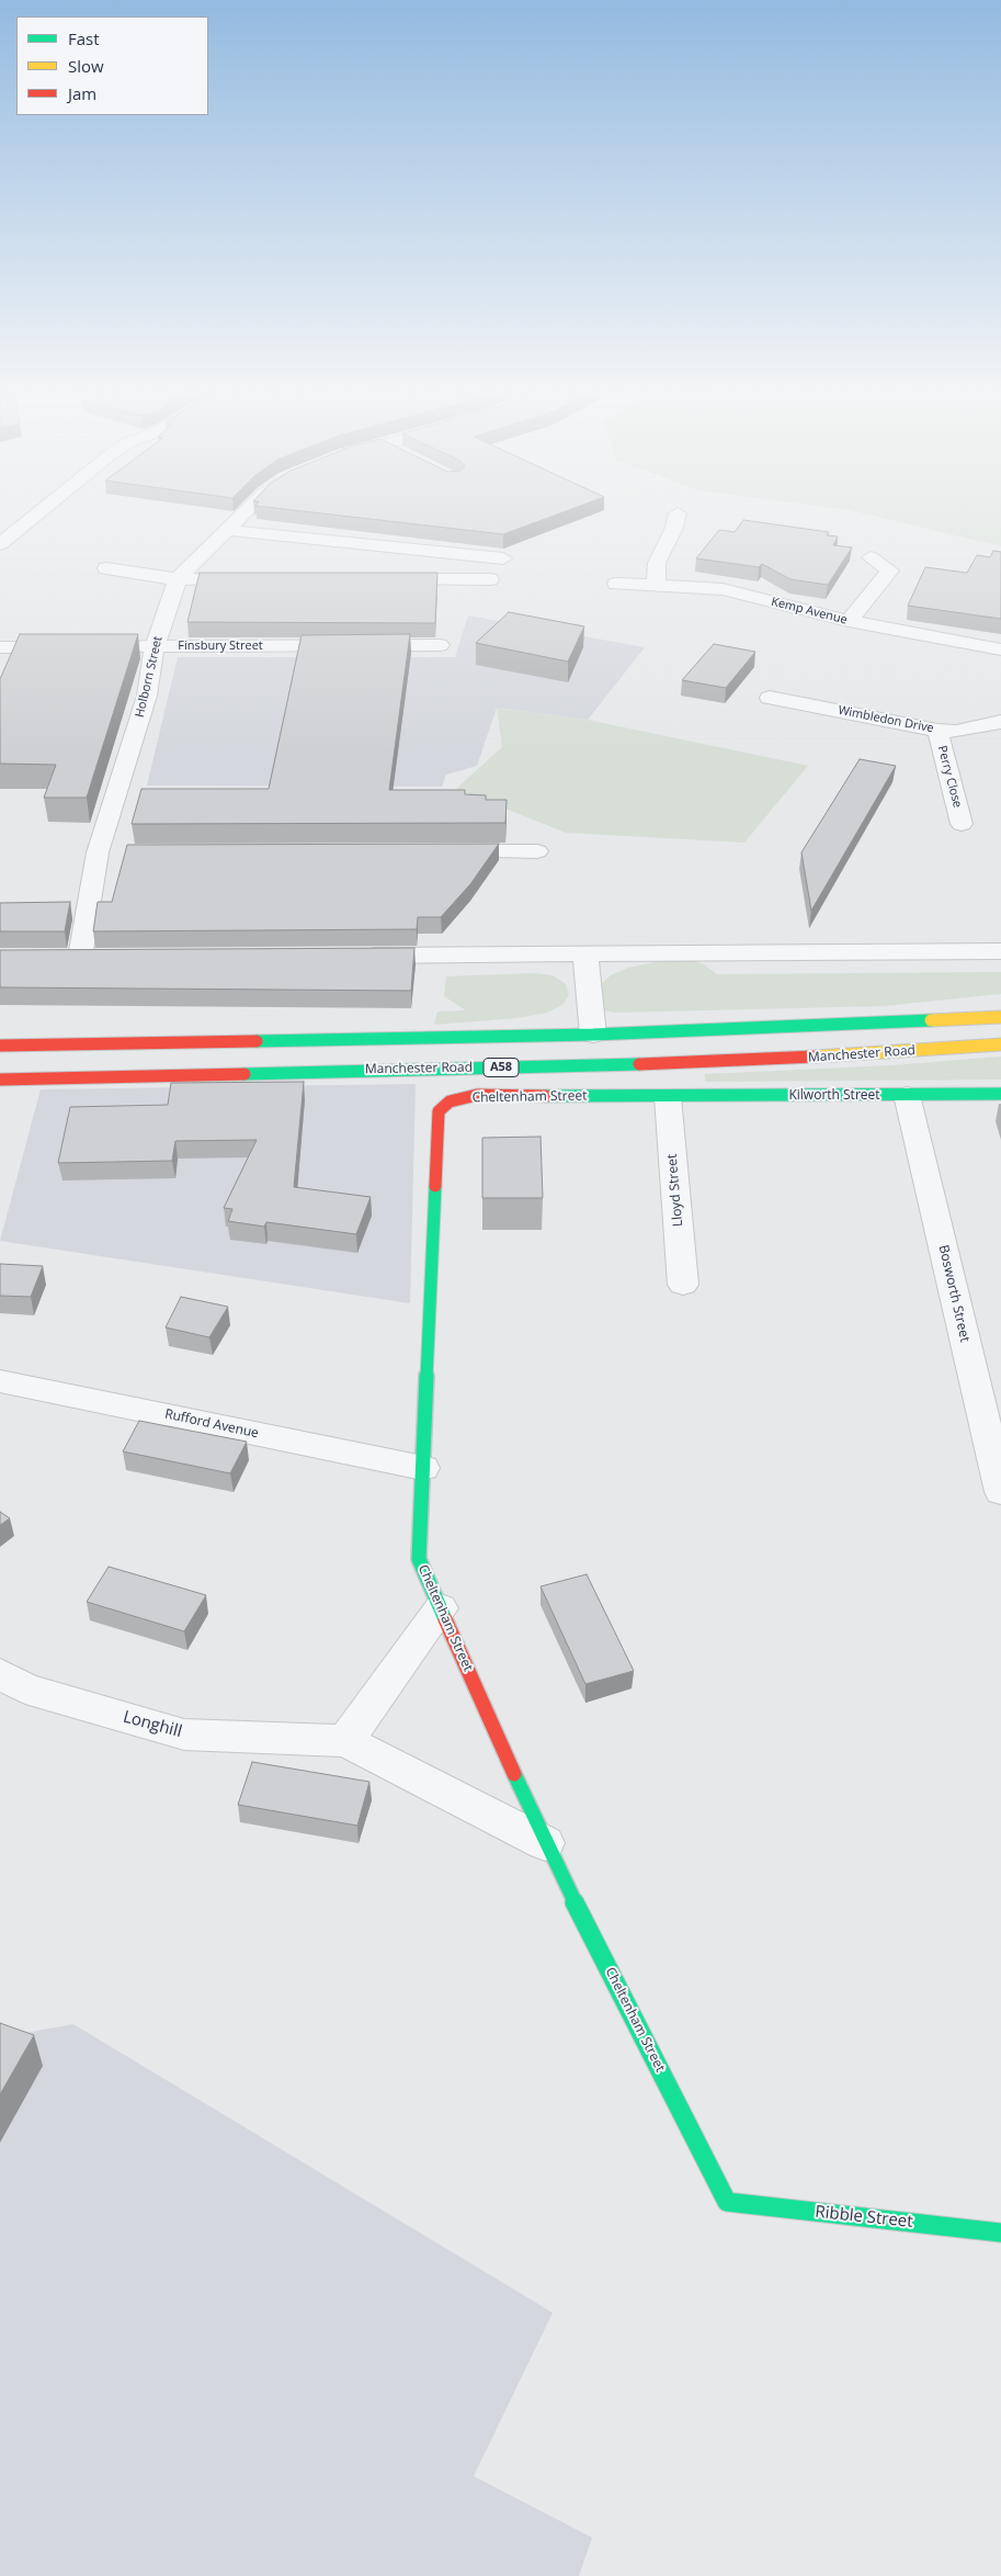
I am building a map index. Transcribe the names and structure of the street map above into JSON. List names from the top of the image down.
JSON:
{
  "streets": {
    "main road": [
      "Manchester Road",
      "A58",
      "Kilworth Street",
      "Cheltenham Street",
      "Ribble Street"
    ],
    "street": [
      "Kemp Avenue",
      "Finsbury Street",
      "Holborn Street",
      "Wimbledon Drive",
      "Perry Close",
      "Lloyd Street",
      "Bosworth Street",
      "Rufford Avenue",
      "Longhill"
    ]
  },
  "crossings": [
    ["Finsbury Street", "Holborn Street"],
    ["Wimbledon Drive", "Perry Close"],
    ["Kilworth Street", "Cheltenham Street"],
    ["Kilworth Street", "Lloyd Street"],
    ["Kilworth Street", "Bosworth Street"],
    ["Cheltenham Street", "Lloyd Street"],
    ["Cheltenham Street", "Rufford Avenue"],
    ["Cheltenham Street", "Ribble Street"]
  ],
  "legend": ["Fast", "Slow", "Jam"]
}
